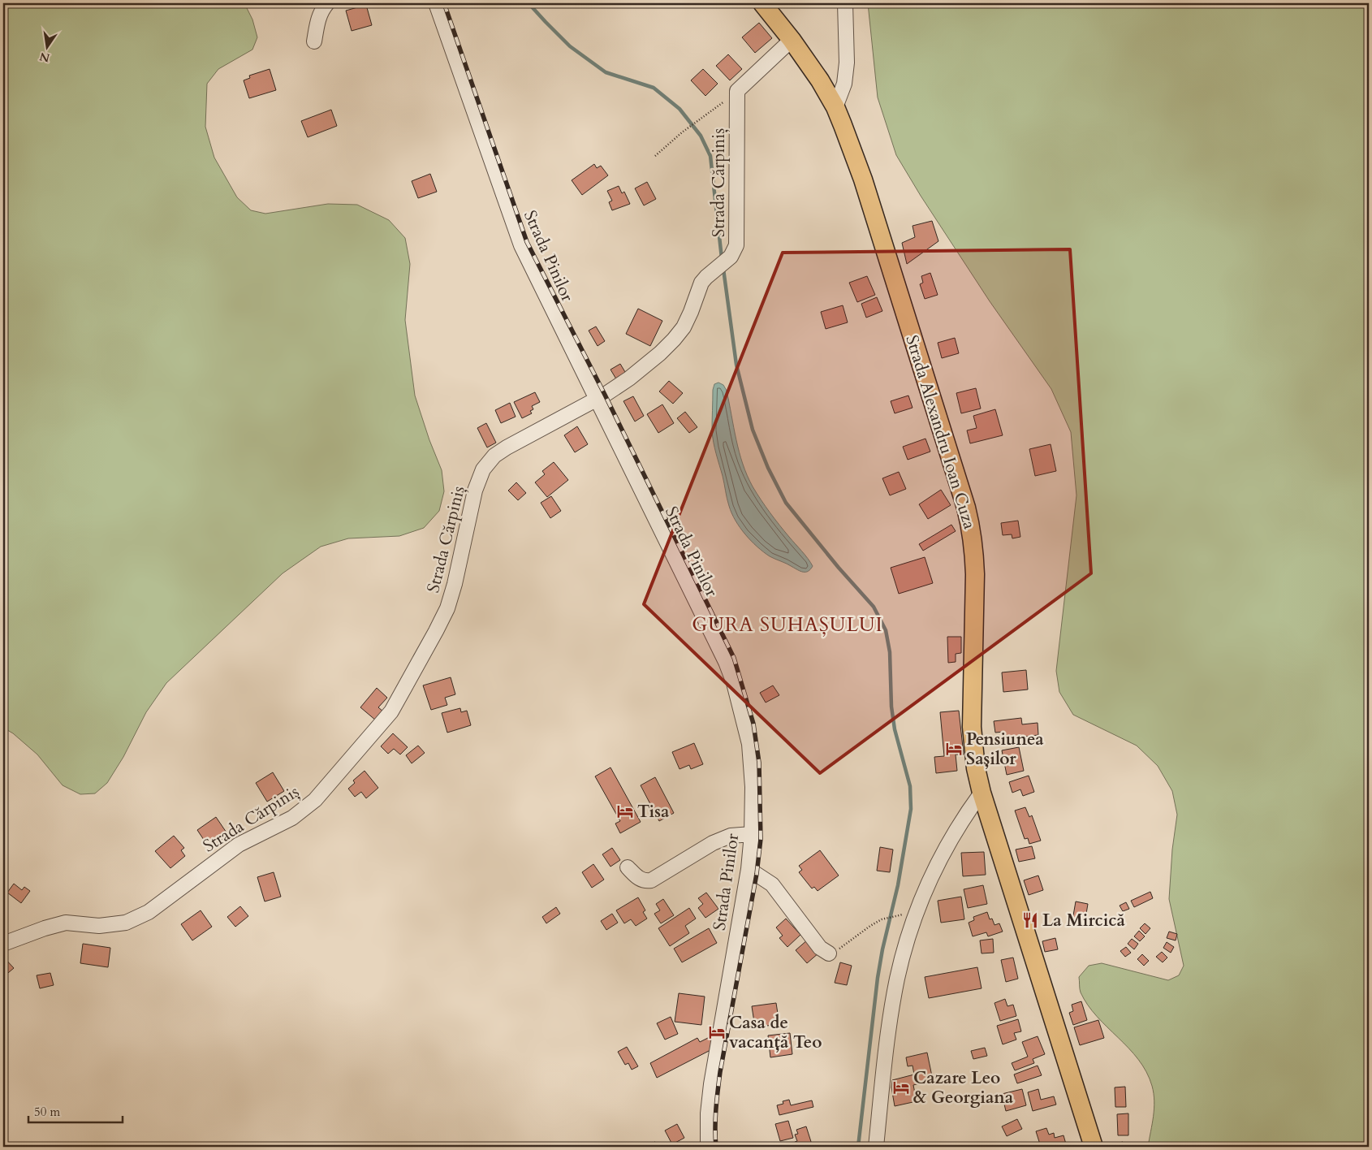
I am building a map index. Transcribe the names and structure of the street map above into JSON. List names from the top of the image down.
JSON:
{
  "streets": {
    "main road": ["Strada Alexandru Ioan Cuza"],
    "street": ["Strada Cărpiniș", "Strada Pinilor"]
  },
  "crossings": [
    ["Strada Cărpiniș", "Strada Pinilor"],
    ["Strada Cărpiniș", "Strada Alexandru Ioan Cuza"]
  ],
  "districts": ["GURA SUHAȘULUI"],
  "places": {
    "hotel": [
      "Pensiunea Sașilor",
      "Tisa",
      "Casa de vacanță Teo",
      "Cazare Leo & Georgiana"
    ],
    "restaurant": ["La Mircică"]
  },
  "scale_bar": "50 m",
  "north": "bottom"
}
